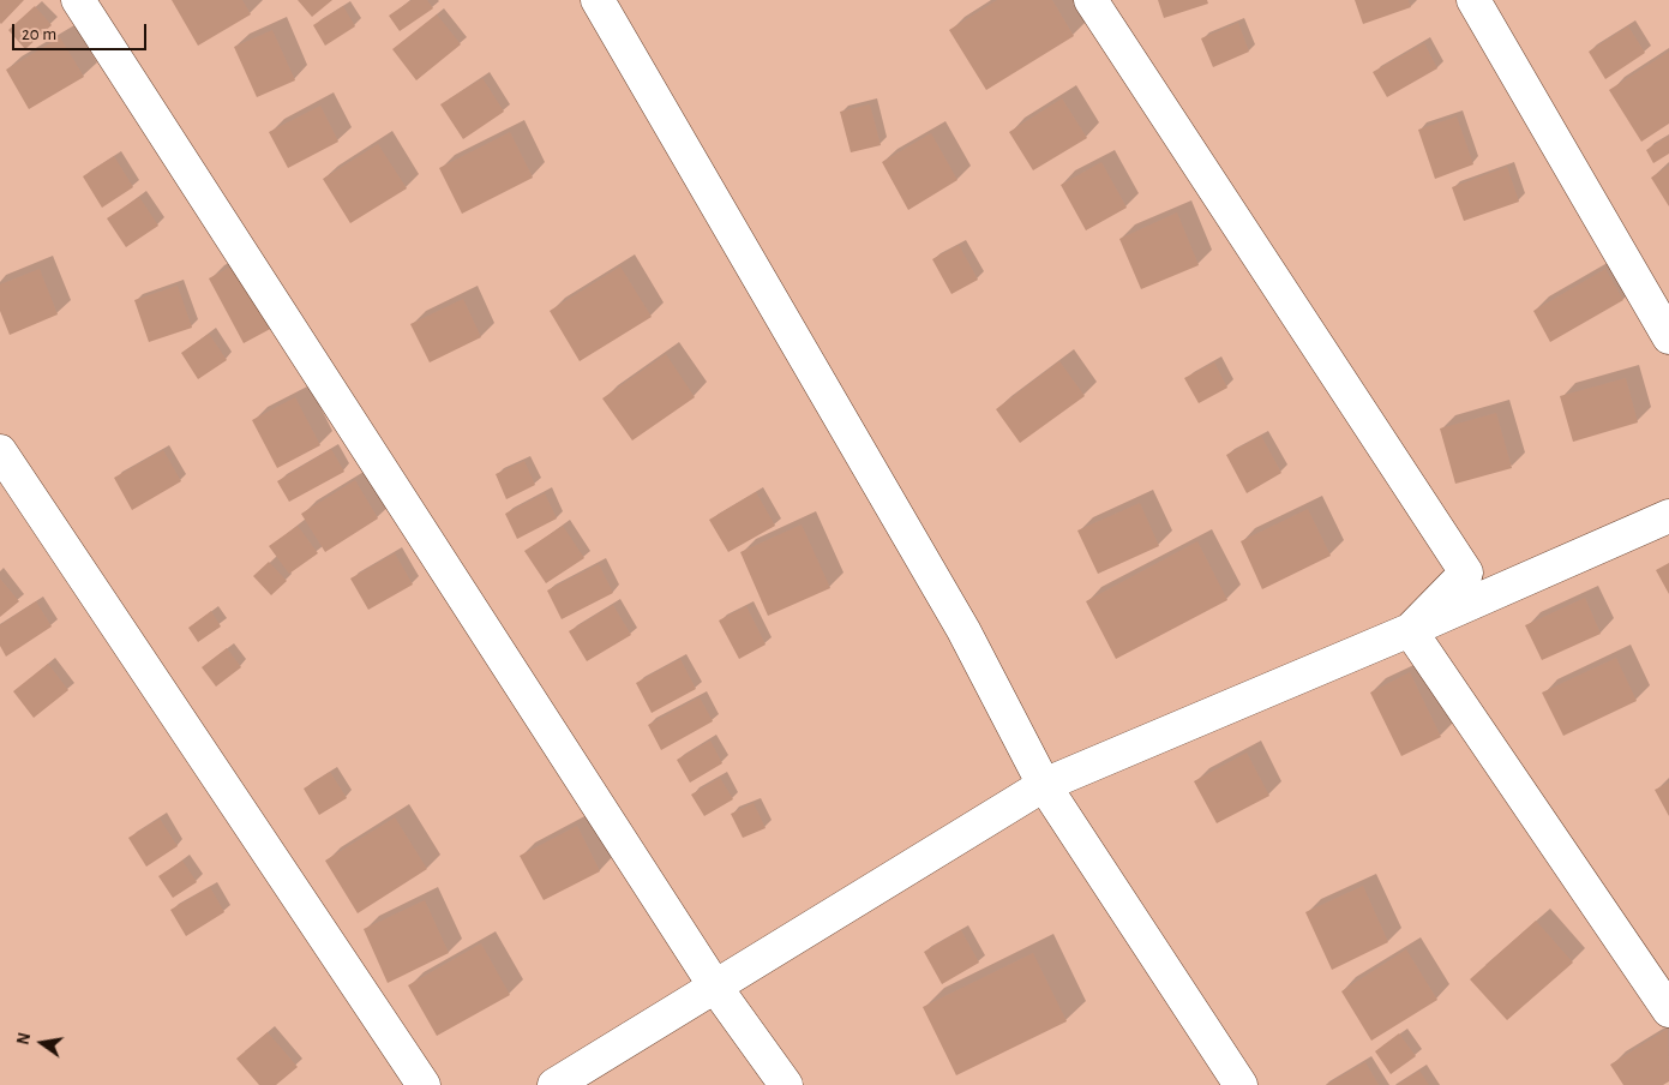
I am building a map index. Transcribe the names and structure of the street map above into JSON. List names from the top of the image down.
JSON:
{
  "scale_bar": "20 m",
  "north": "left"
}
